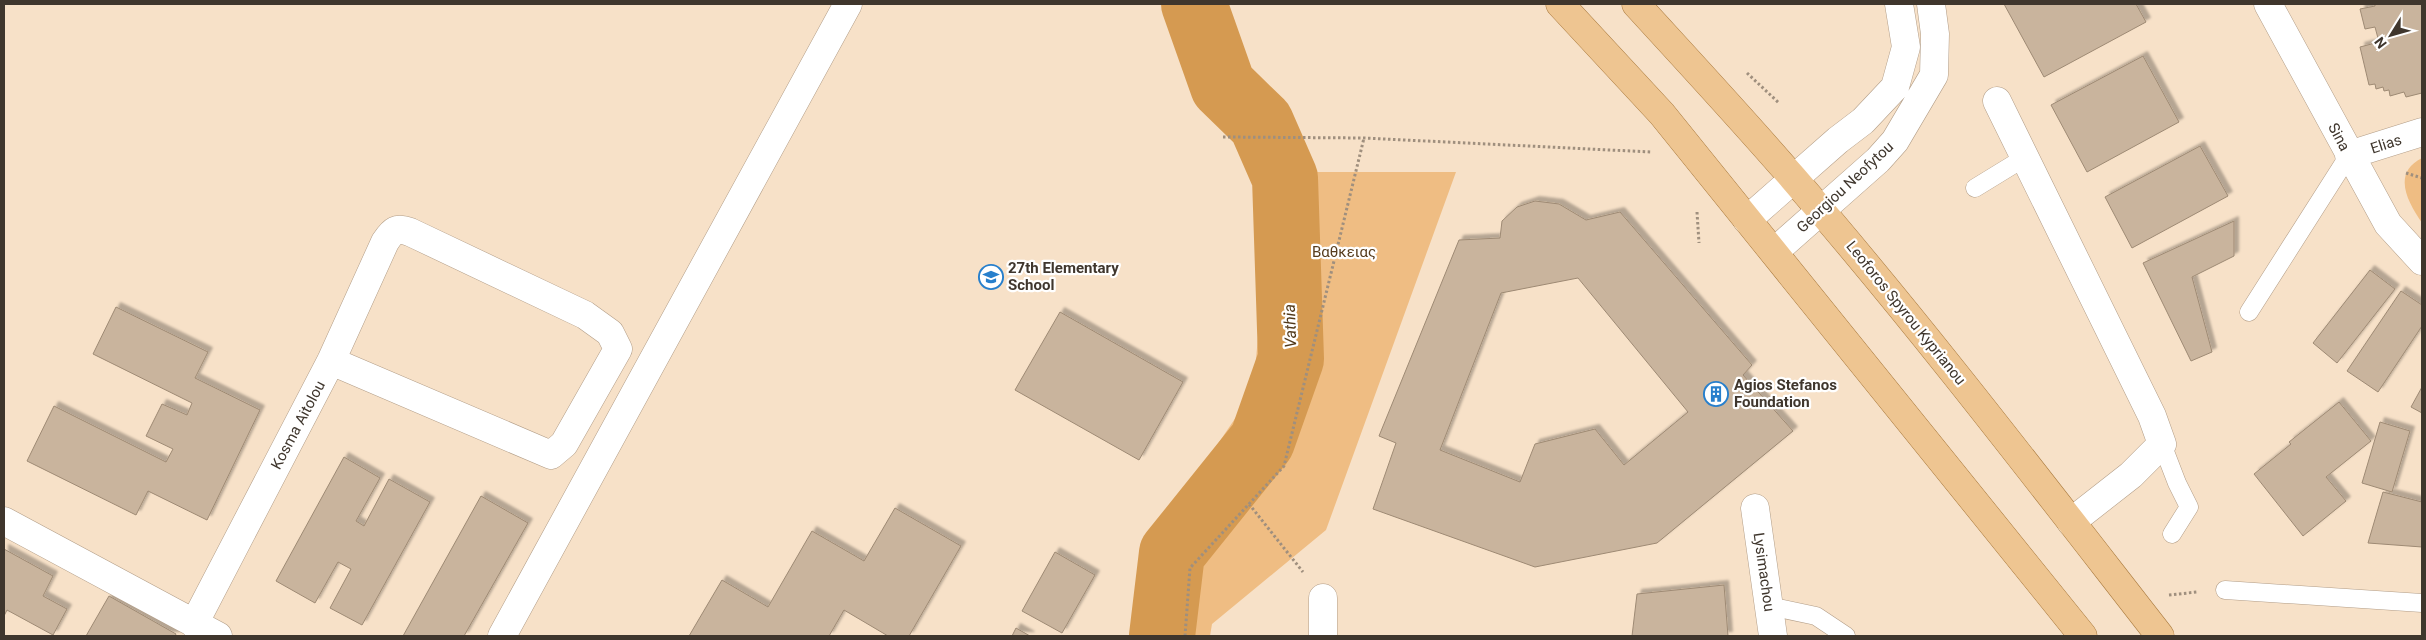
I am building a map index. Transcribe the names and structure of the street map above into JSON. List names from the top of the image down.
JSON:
{
  "streets": {
    "main road": ["Leoforos Spyrou Kyprianou"],
    "street": [
      "Sina",
      "Elias",
      "Georgiou Neofytou",
      "Kosma Aitolou",
      "Lysimachou"
    ]
  },
  "crossings": [
    ["Sina", "Elias"],
    ["Georgiou Neofytou", "Leoforos Spyrou Kyprianou"]
  ],
  "water": ["Vathia"],
  "parks": ["Βαθκειας"],
  "places": {
    "school or university": ["27th Elementary School"],
    "building": ["Agios Stefanos Foundation"]
  },
  "north": "bottom left"
}
